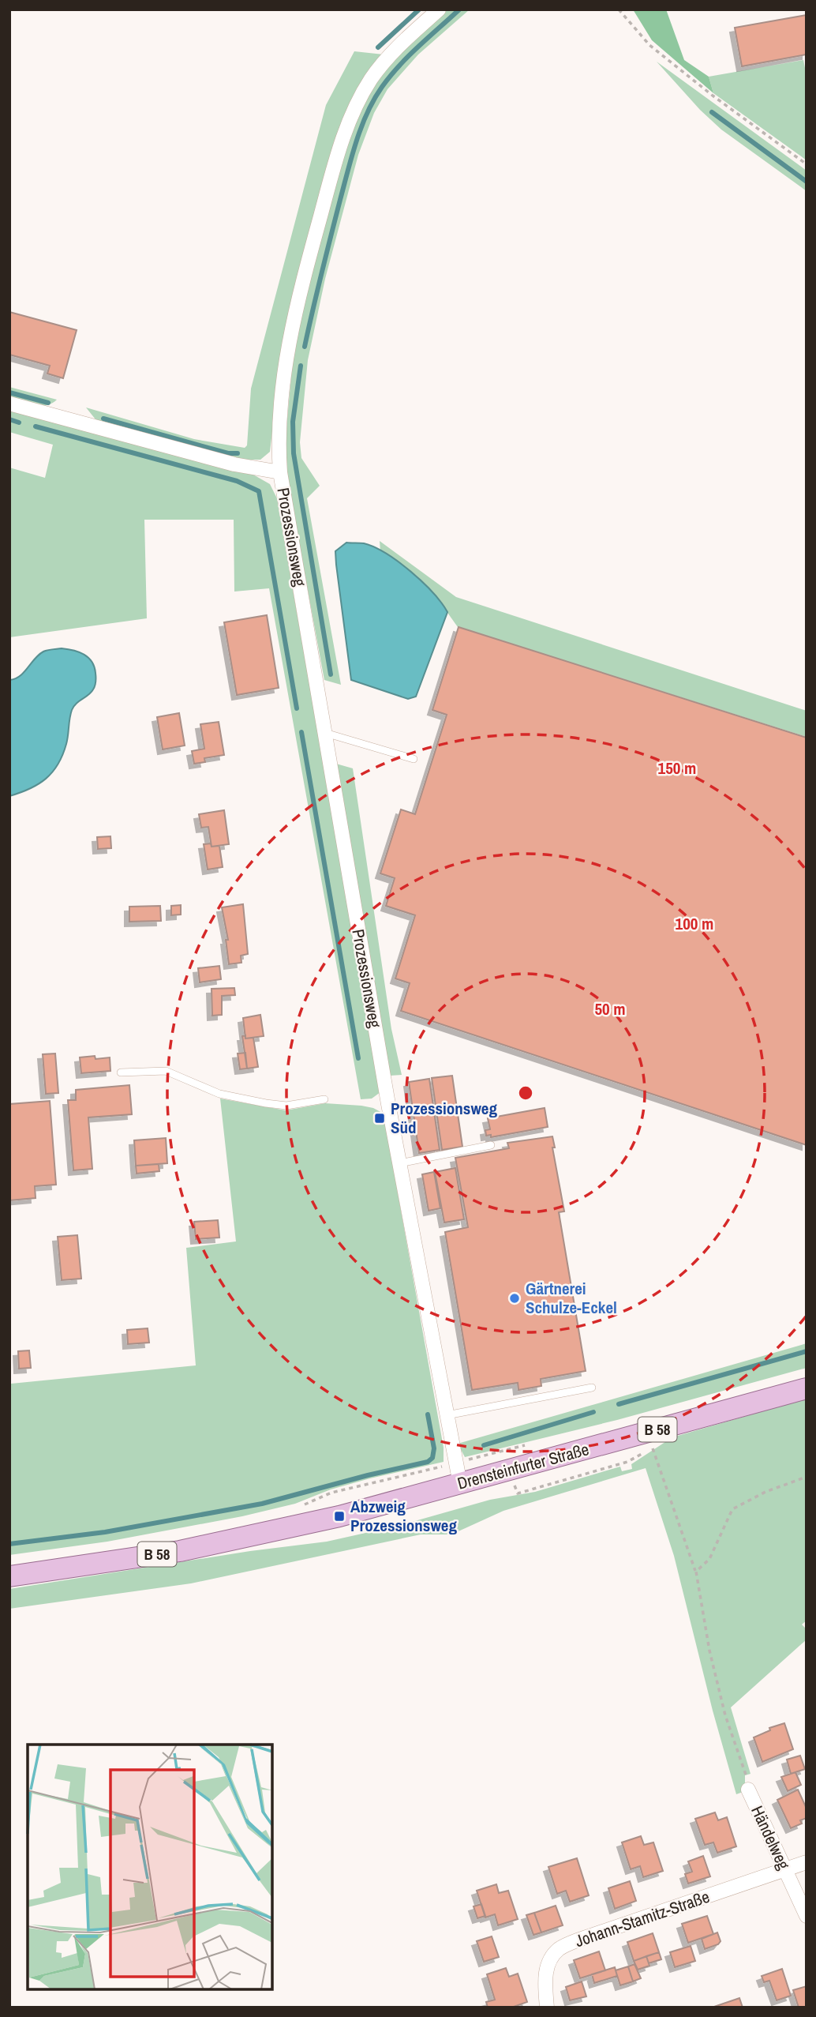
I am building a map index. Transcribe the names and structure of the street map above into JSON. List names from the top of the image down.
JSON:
{
  "streets": {
    "main road": ["B 58", "Drensteinfurter Straße"],
    "street": ["Prozessionsweg", "Händelweg", "Johann-Stamitz-Straße"]
  },
  "crossings": [
    ["Prozessionsweg", "Drensteinfurter Straße"],
    ["Händelweg", "Johann-Stamitz-Straße"]
  ],
  "places": {
    "transit": ["Prozessionsweg Süd", "Abzweig Prozessionsweg"],
    "other": ["Gärtnerei Schulze-Eckel"]
  },
  "rings": ["150 m", "100 m", "50 m"]
}
